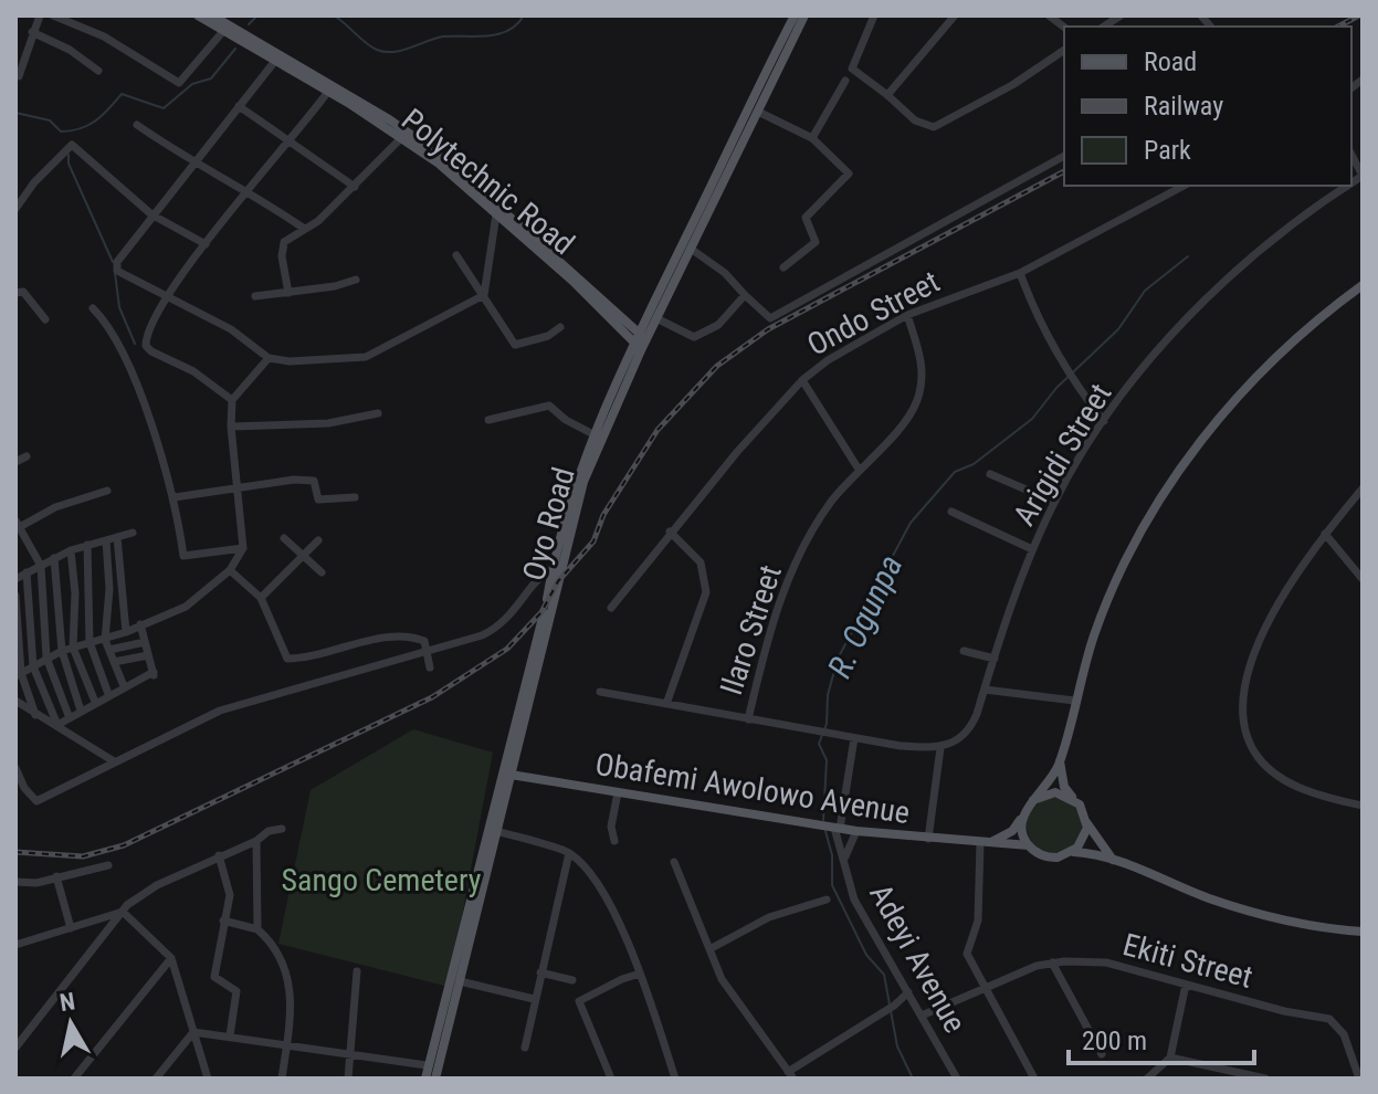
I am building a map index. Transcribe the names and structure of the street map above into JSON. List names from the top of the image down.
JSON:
{
  "streets": {
    "main road": ["Polytechnic Road", "Oyo Road", "Obafemi Awolowo Avenue"],
    "street": [
      "Ondo Street",
      "Arigidi Street",
      "Ilaro Street",
      "Adeyi Avenue",
      "Ekiti Street"
    ]
  },
  "crossings": [
    ["Polytechnic Road", "Oyo Road"],
    ["Ondo Street", "Ilaro Street"],
    ["Oyo Road", "Obafemi Awolowo Avenue"],
    ["Obafemi Awolowo Avenue", "Adeyi Avenue"],
    ["Adeyi Avenue", "Ekiti Street"]
  ],
  "water": ["R. Ogunpa"],
  "parks": ["Sango Cemetery"],
  "legend": ["Road", "Railway", "Park"],
  "scale_bar": "200 m",
  "north": "top"
}
